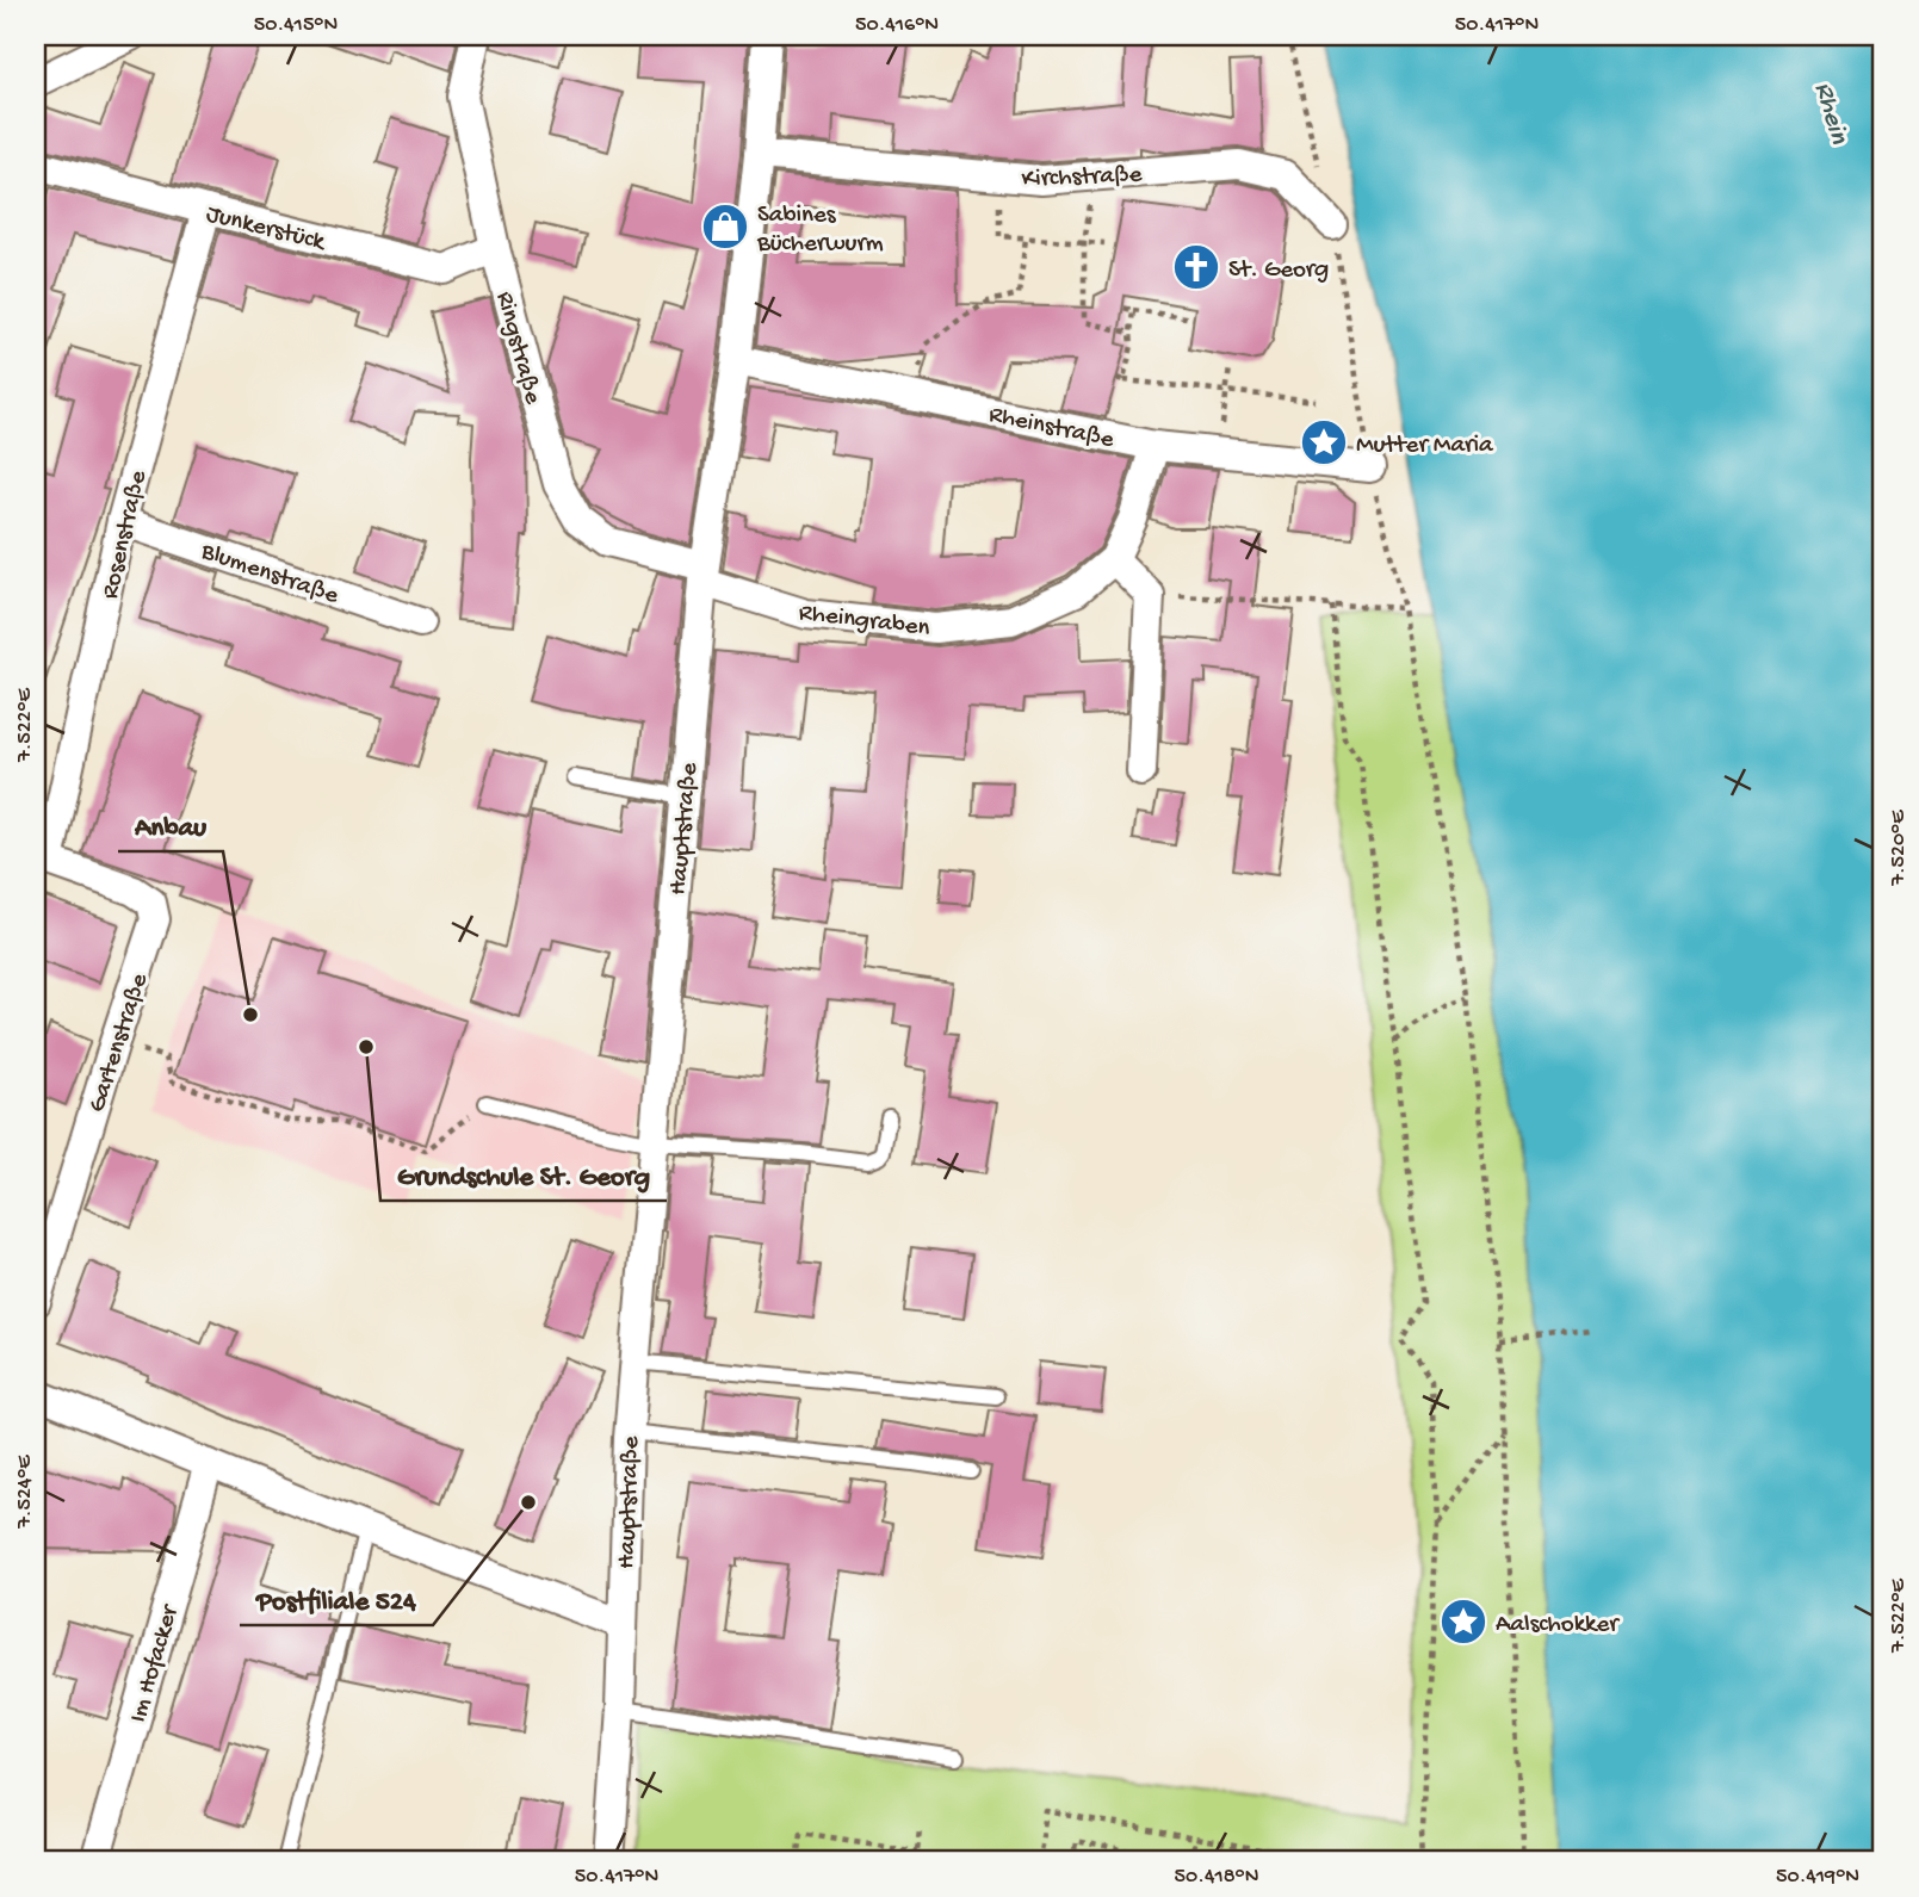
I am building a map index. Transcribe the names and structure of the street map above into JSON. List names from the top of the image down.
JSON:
{
  "streets": {
    "street": [
      "Kirchstraße",
      "Junkerstück",
      "Ringstraße",
      "Rheinstraße",
      "Rosenstraße",
      "Blumenstraße",
      "Rheingraben",
      "Hauptstraße",
      "Gartenstraße",
      "Im Hofacker"
    ]
  },
  "crossings": [
    ["Kirchstraße", "Hauptstraße"],
    ["Junkerstück", "Ringstraße"],
    ["Junkerstück", "Rosenstraße"],
    ["Ringstraße", "Rheingraben"],
    ["Ringstraße", "Hauptstraße"],
    ["Rheinstraße", "Rheingraben"],
    ["Rheinstraße", "Hauptstraße"],
    ["Rosenstraße", "Blumenstraße"],
    ["Rosenstraße", "Gartenstraße"],
    ["Rheingraben", "Hauptstraße"]
  ],
  "water": ["Rhein"],
  "places": {
    "shop": ["Sabines Bücherwurm"],
    "church": ["St. Georg"],
    "place": ["Mutter Maria", "Aalschokker"],
    "other": ["Anbau", "Grundschule St. Georg", "Postfiliale 524"]
  },
  "coordinates": [
    "50.415°N",
    "50.416°N",
    "50.417°N",
    "7.522°E",
    "7.520°E",
    "7.524°E",
    "50.418°N",
    "50.419°N"
  ]
}
